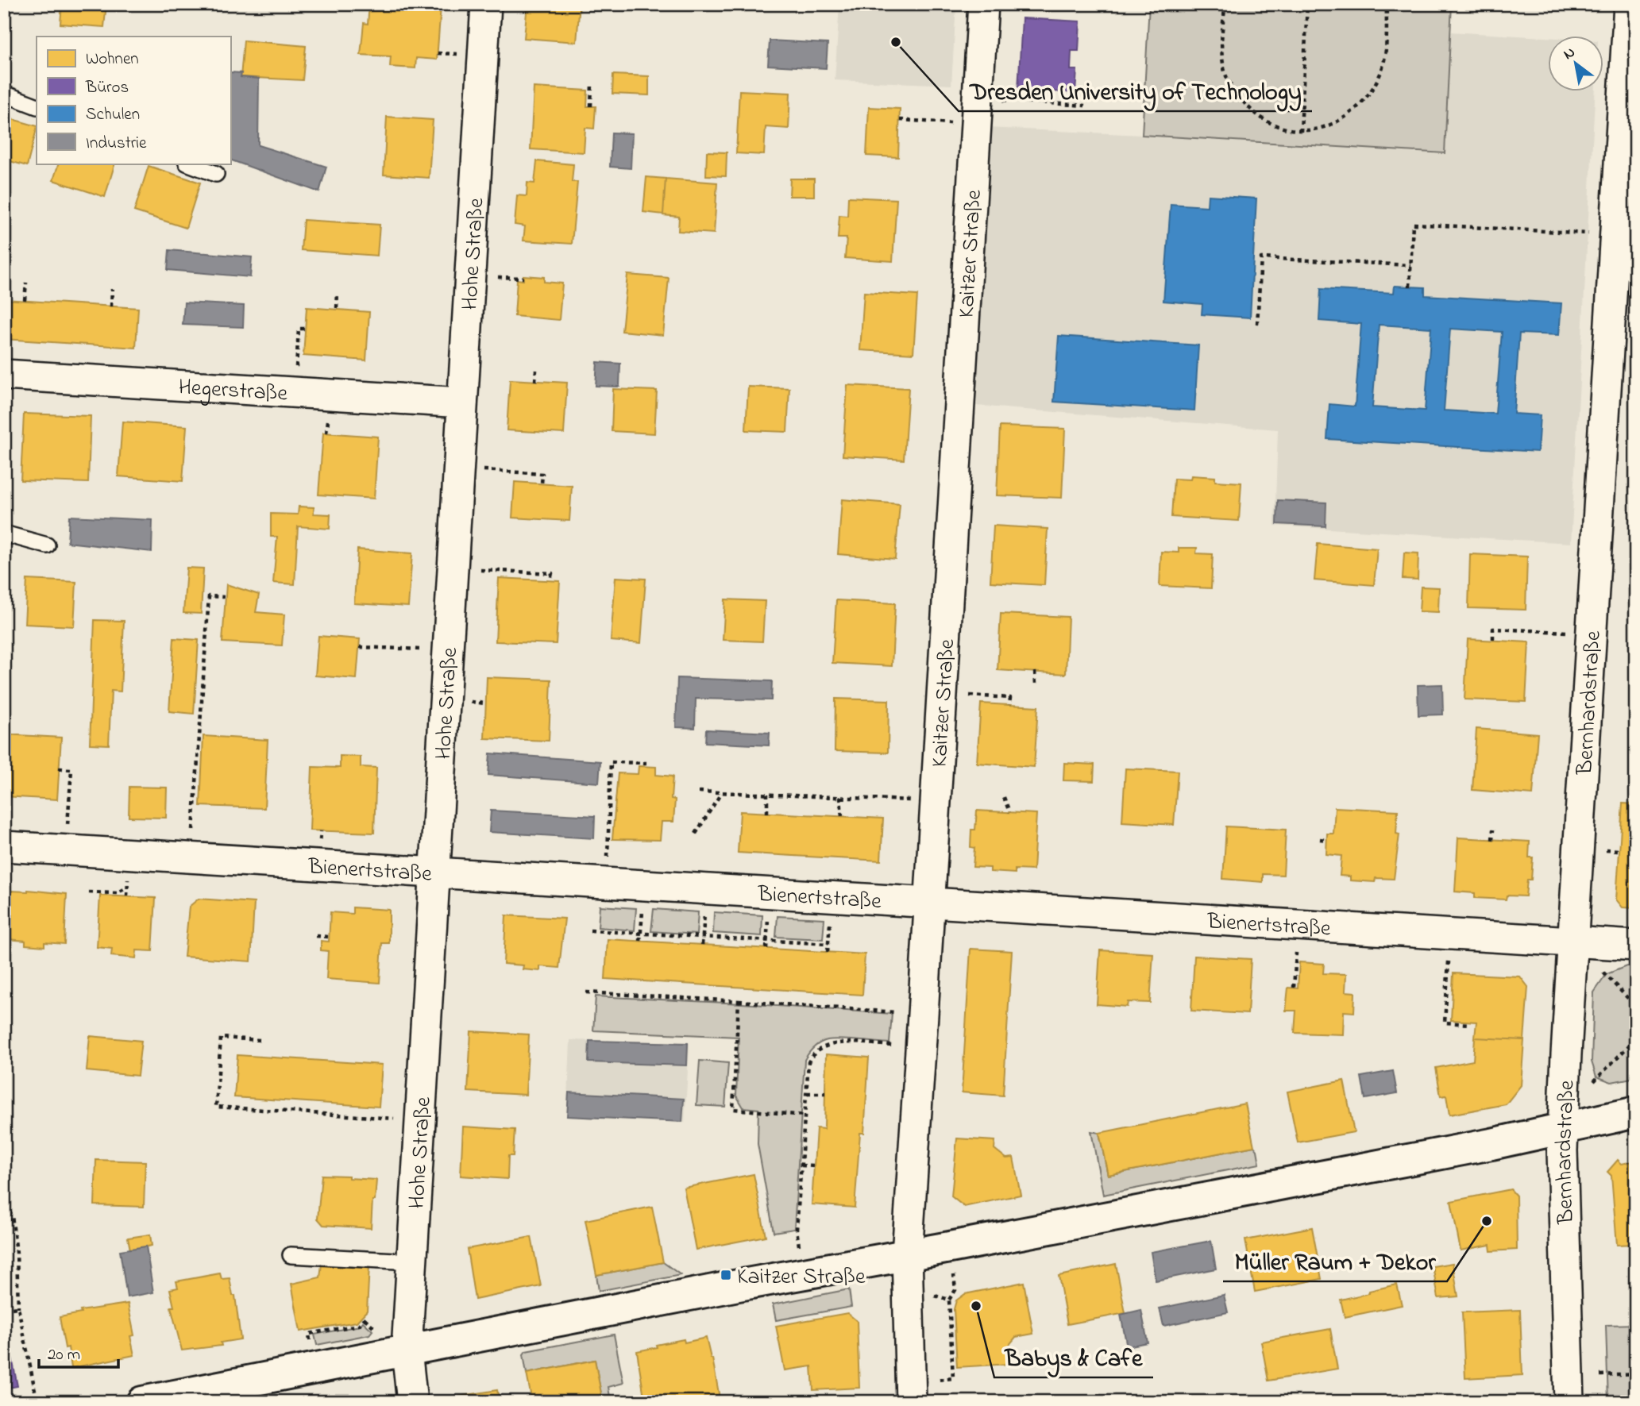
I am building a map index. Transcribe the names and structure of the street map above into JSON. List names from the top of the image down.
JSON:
{
  "streets": {
    "street": [
      "Kaitzer Straße",
      "Hohe Straße",
      "Hegerstraße",
      "Bernhardstraße",
      "Bienertstraße"
    ]
  },
  "crossings": [
    ["Kaitzer Straße", "Bienertstraße"],
    ["Hohe Straße", "Hegerstraße"],
    ["Hohe Straße", "Bienertstraße"],
    ["Bernhardstraße", "Bienertstraße"]
  ],
  "places": {
    "other": ["Dresden University of Technology", "Müller Raum + Dekor", "Babys & Cafe"],
    "transit": ["Kaitzer Straße"]
  },
  "legend": [
    "Wohnen",
    "Büros",
    "Schulen",
    "Industrie"
  ],
  "scale_bar": "20 m",
  "north": "top left"
}
